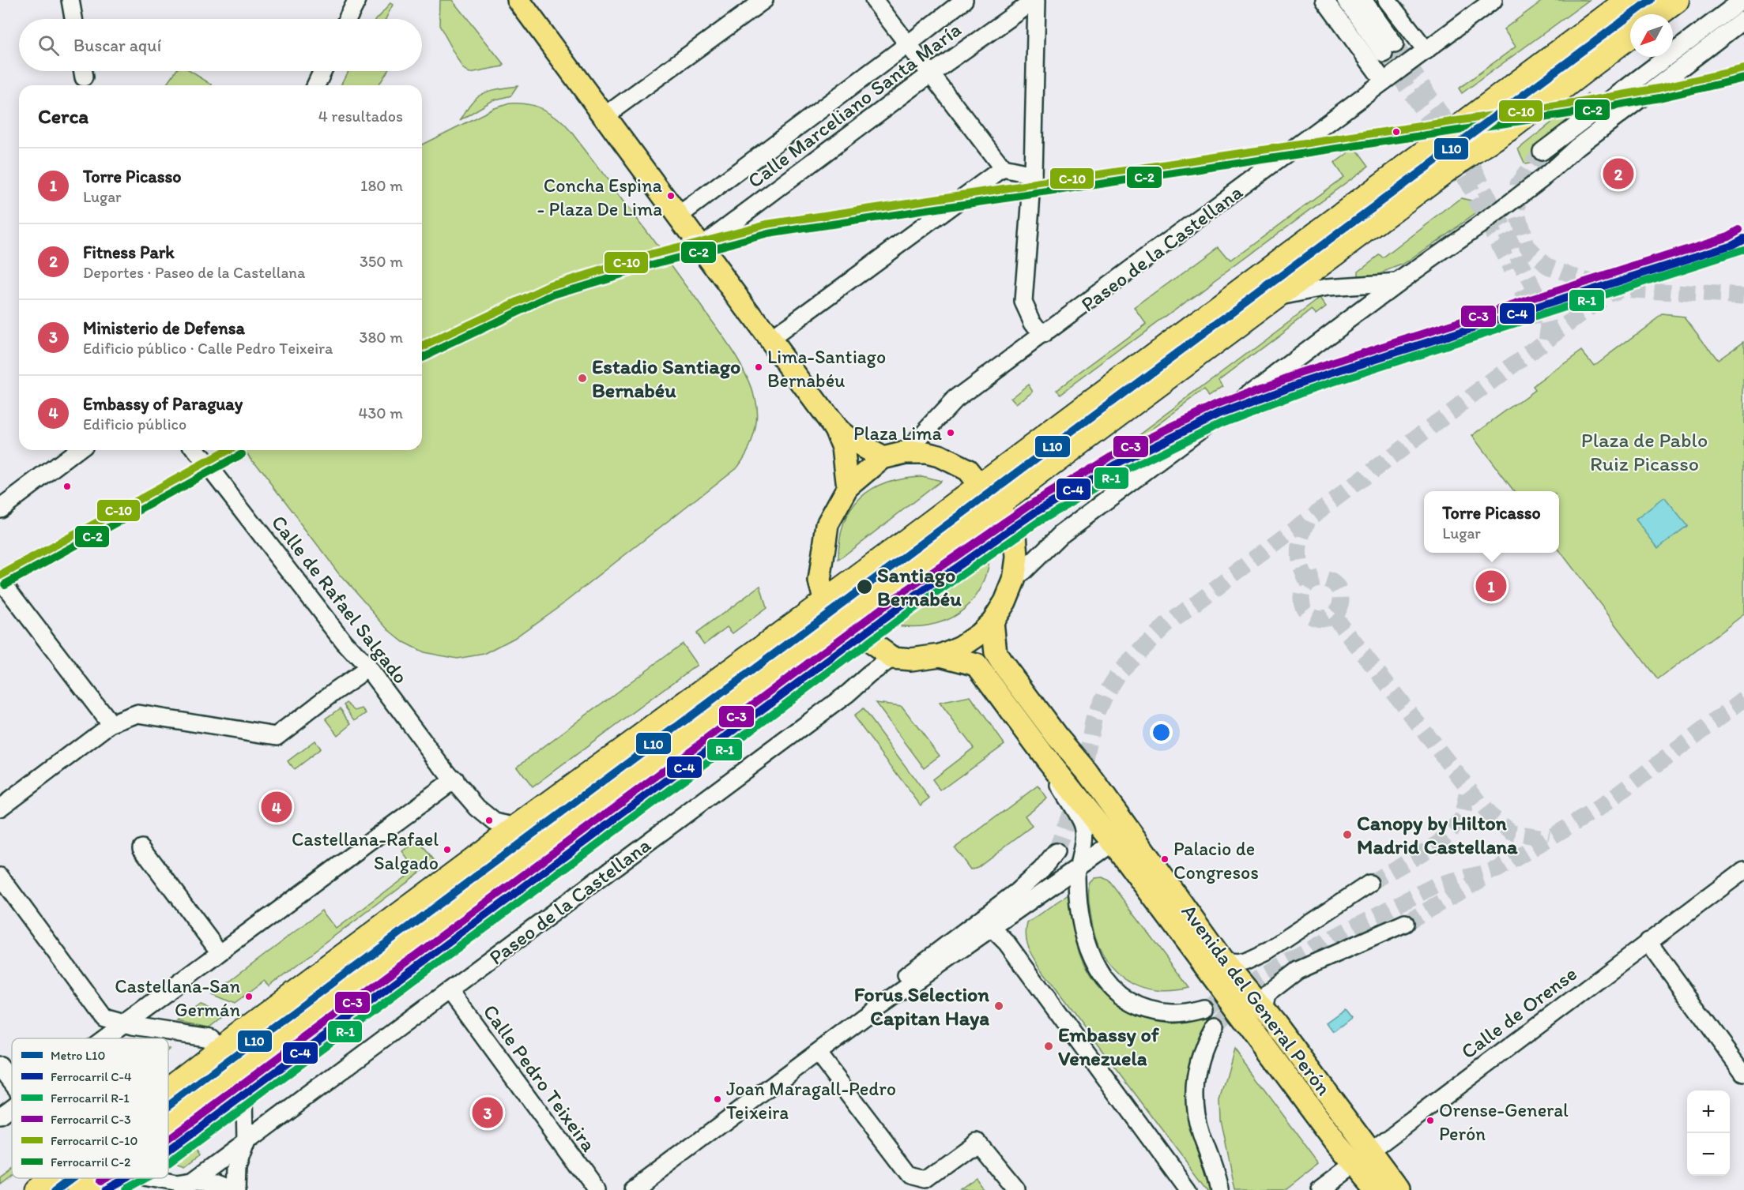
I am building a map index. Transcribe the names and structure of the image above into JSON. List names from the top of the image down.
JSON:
{
  "streets": {
    "main road": ["Avenida del General Perón"],
    "street": [
      "Calle Marceliano Santa María",
      "Paseo de la Castellana",
      "Calle de Rafael Salgado",
      "Calle de Orense",
      "Calle Pedro Teixeira"
    ]
  },
  "crossings": [
    ["Paseo de la Castellana", "Calle Pedro Teixeira"],
    ["Avenida del General Perón", "Calle de Orense"]
  ],
  "parks": ["Plaza de Pablo Ruiz Picasso"],
  "places": [
    "Concha Espina - Plaza De Lima",
    "Lima-Santiago Bernabéu",
    "Estadio Santiago Bernabéu",
    "Plaza Lima",
    "Santiago Bernabéu",
    "Canopy by Hilton Madrid Castellana",
    "Castellana-Rafael Salgado",
    "Palacio de Congresos",
    "Castellana-San Germán",
    "Forus Selection Capitan Haya",
    "Embassy of Venezuela",
    "Joan Maragall-Pedro Teixeira",
    "Orense-General Perón"
  ],
  "lines": [
    "metro line L10",
    "rail line C-10",
    "rail line C-2",
    "rail line C-3",
    "rail line C-4",
    "rail line R-1"
  ],
  "legend": [
    "Metro L10",
    "Ferrocarril C-4",
    "Ferrocarril R-1",
    "Ferrocarril C-3",
    "Ferrocarril C-10",
    "Ferrocarril C-2"
  ],
  "north": "bottom left",
  "page": {
    "search": "Buscar aquí",
    "heading": ["Cerca", "4 resultados"],
    "list": [
      {
        "mark": "1",
        "name": "Torre Picasso",
        "note": "Lugar",
        "value": "180 m"
      },
      {
        "mark": "2",
        "name": "Fitness Park",
        "note": "Deportes · Paseo de la Castellana",
        "value": "350 m"
      },
      {
        "mark": "3",
        "name": "Ministerio de Defensa",
        "note": "Edificio público · Calle Pedro Teixeira",
        "value": "380 m"
      },
      {
        "mark": "4",
        "name": "Embassy of Paraguay",
        "note": "Edificio público",
        "value": "430 m"
      }
    ],
    "pins": [
      "2",
      "1",
      "4",
      "3"
    ],
    "popup": ["Torre Picasso", "Lugar"],
    "map_buttons": ["+", "−"]
  }
}
